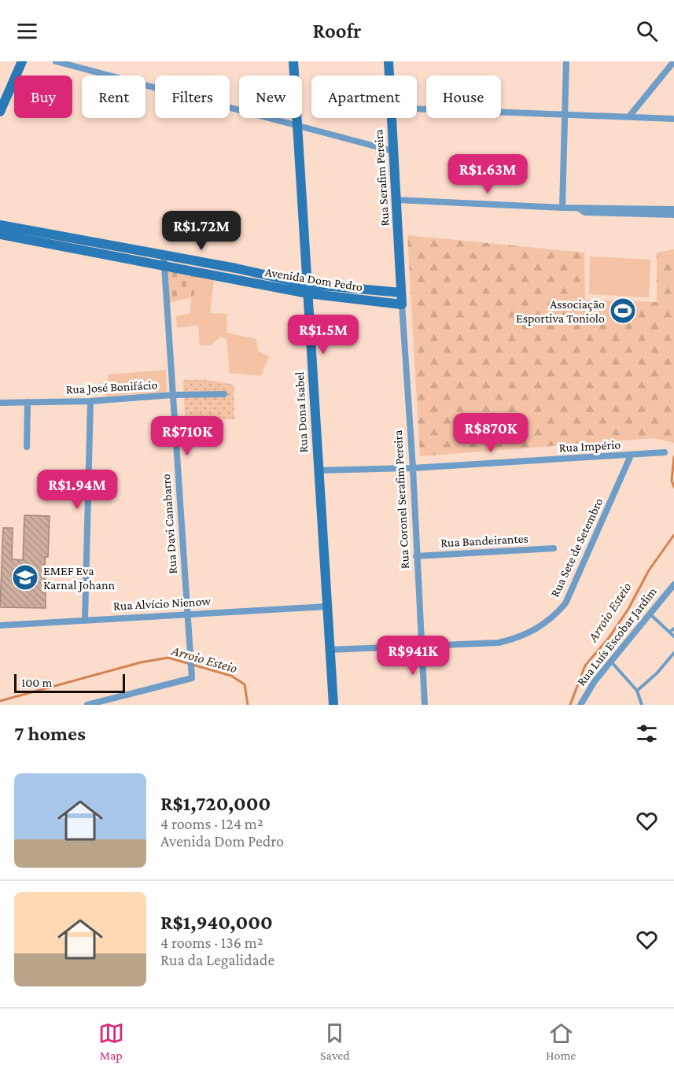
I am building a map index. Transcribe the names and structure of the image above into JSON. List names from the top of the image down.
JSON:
{
  "streets": {
    "street": [
      "Rua Serafim Pereira",
      "Avenida Dom Pedro",
      "Rua José Bonifácio",
      "Rua Dona Isabel",
      "Rua Império",
      "Rua Coronel Serafim Pereira",
      "Rua Davi Canabarro",
      "Rua Bandeirantes",
      "Rua Sete de Setembro",
      "Rua Alvício Nienow",
      "Rua Luís Escobar Jardim"
    ]
  },
  "crossings": [
    ["Rua Serafim Pereira", "Avenida Dom Pedro"],
    ["Rua Serafim Pereira", "Rua Coronel Serafim Pereira"],
    ["Avenida Dom Pedro", "Rua Dona Isabel"],
    ["Avenida Dom Pedro", "Rua Coronel Serafim Pereira"],
    ["Avenida Dom Pedro", "Rua Davi Canabarro"],
    ["Rua José Bonifácio", "Rua Davi Canabarro"],
    ["Rua Dona Isabel", "Rua Império"],
    ["Rua Dona Isabel", "Rua Sete de Setembro"],
    ["Rua Dona Isabel", "Rua Alvício Nienow"],
    ["Rua Império", "Rua Coronel Serafim Pereira"],
    ["Rua Império", "Rua Sete de Setembro"],
    ["Rua Coronel Serafim Pereira", "Rua Bandeirantes"],
    ["Rua Coronel Serafim Pereira", "Rua Sete de Setembro"],
    ["Rua Davi Canabarro", "Rua Alvício Nienow"]
  ],
  "water": ["Arroio Esteio"],
  "places": {
    "sports": ["Associação Esportiva Toniolo"],
    "school or university": ["EMEF Eva Karnal Johann"]
  },
  "scale_bar": "100 m",
  "page": {
    "header": "Roofr",
    "chip": [
      "Buy",
      "Rent",
      "Filters",
      "New",
      "Apartment",
      "House"
    ],
    "price": [
      "R$1.63M",
      "R$1.72M",
      "R$1.5M",
      "R$870K",
      "R$710K",
      "R$1.94M",
      "R$941K"
    ],
    "scale": "100 m",
    "heading": "7 homes",
    "list": [
      {
        "name": "R$1,720,000",
        "note": "4 rooms · 124 m² · Avenida Dom Pedro"
      },
      {
        "name": "R$1,940,000",
        "note": "4 rooms · 136 m² · Rua da Legalidade"
      }
    ],
    "tabs": ["Map", "Saved", "Home"]
  }
}
